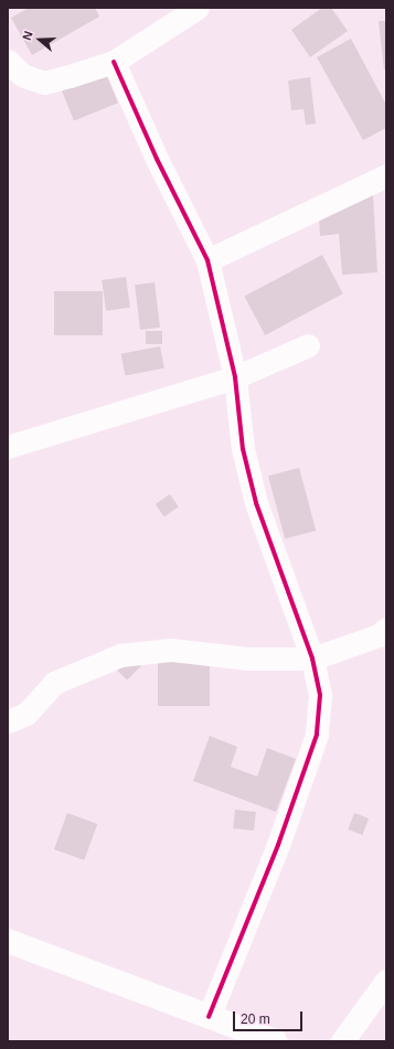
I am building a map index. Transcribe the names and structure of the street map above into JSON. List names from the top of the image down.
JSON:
{
  "scale_bar": "20 m",
  "north": "left"
}
